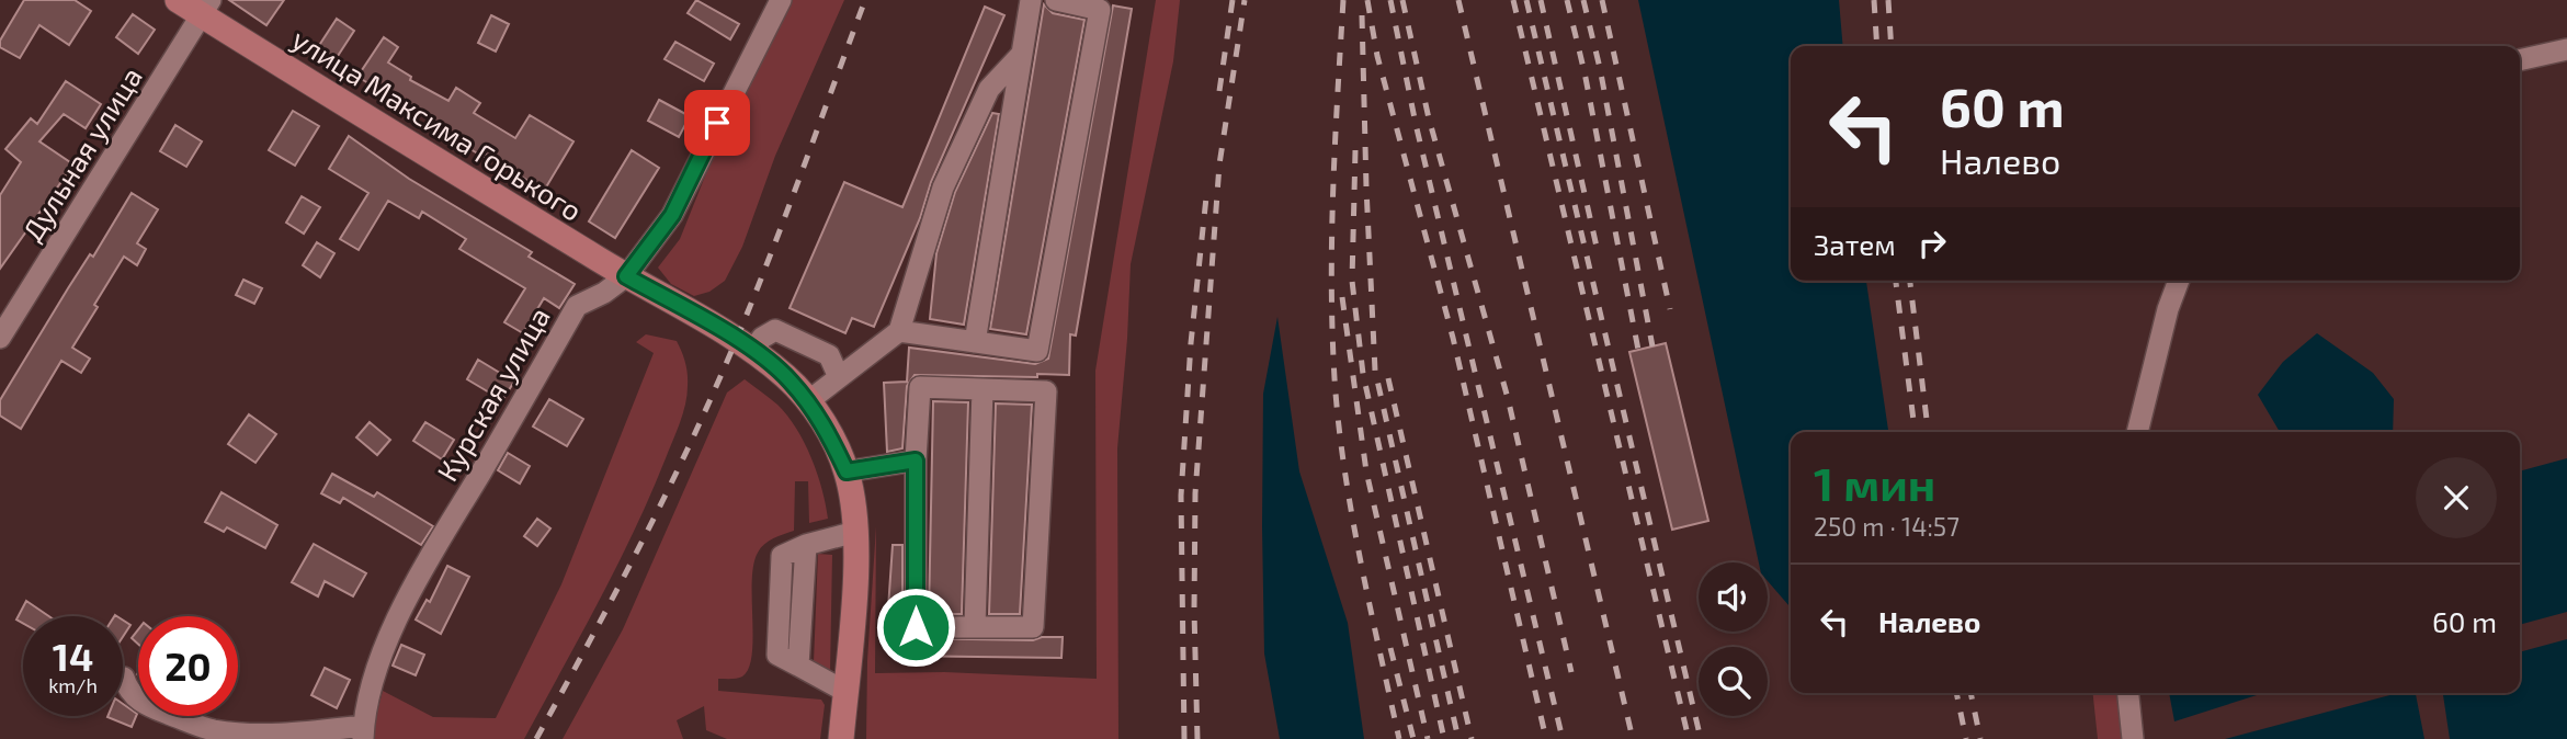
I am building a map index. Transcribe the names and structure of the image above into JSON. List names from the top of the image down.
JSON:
{
  "streets": {
    "main road": ["улица Максима Горького"],
    "street": ["Дульная улица", "Курская улица"]
  },
  "crossings": [
    ["улица Максима Горького", "Дульная улица"],
    ["улица Максима Горького", "Курская улица"]
  ],
  "page": {
    "turn": ["60 m", "Налево"],
    "then": "Затем",
    "heading": ["1 мин", "250 m · 14:57"],
    "list": [
      {
        "name": "Налево",
        "value": "60 m"
      }
    ],
    "speed": "14 km/h",
    "limit": "20"
  }
}
